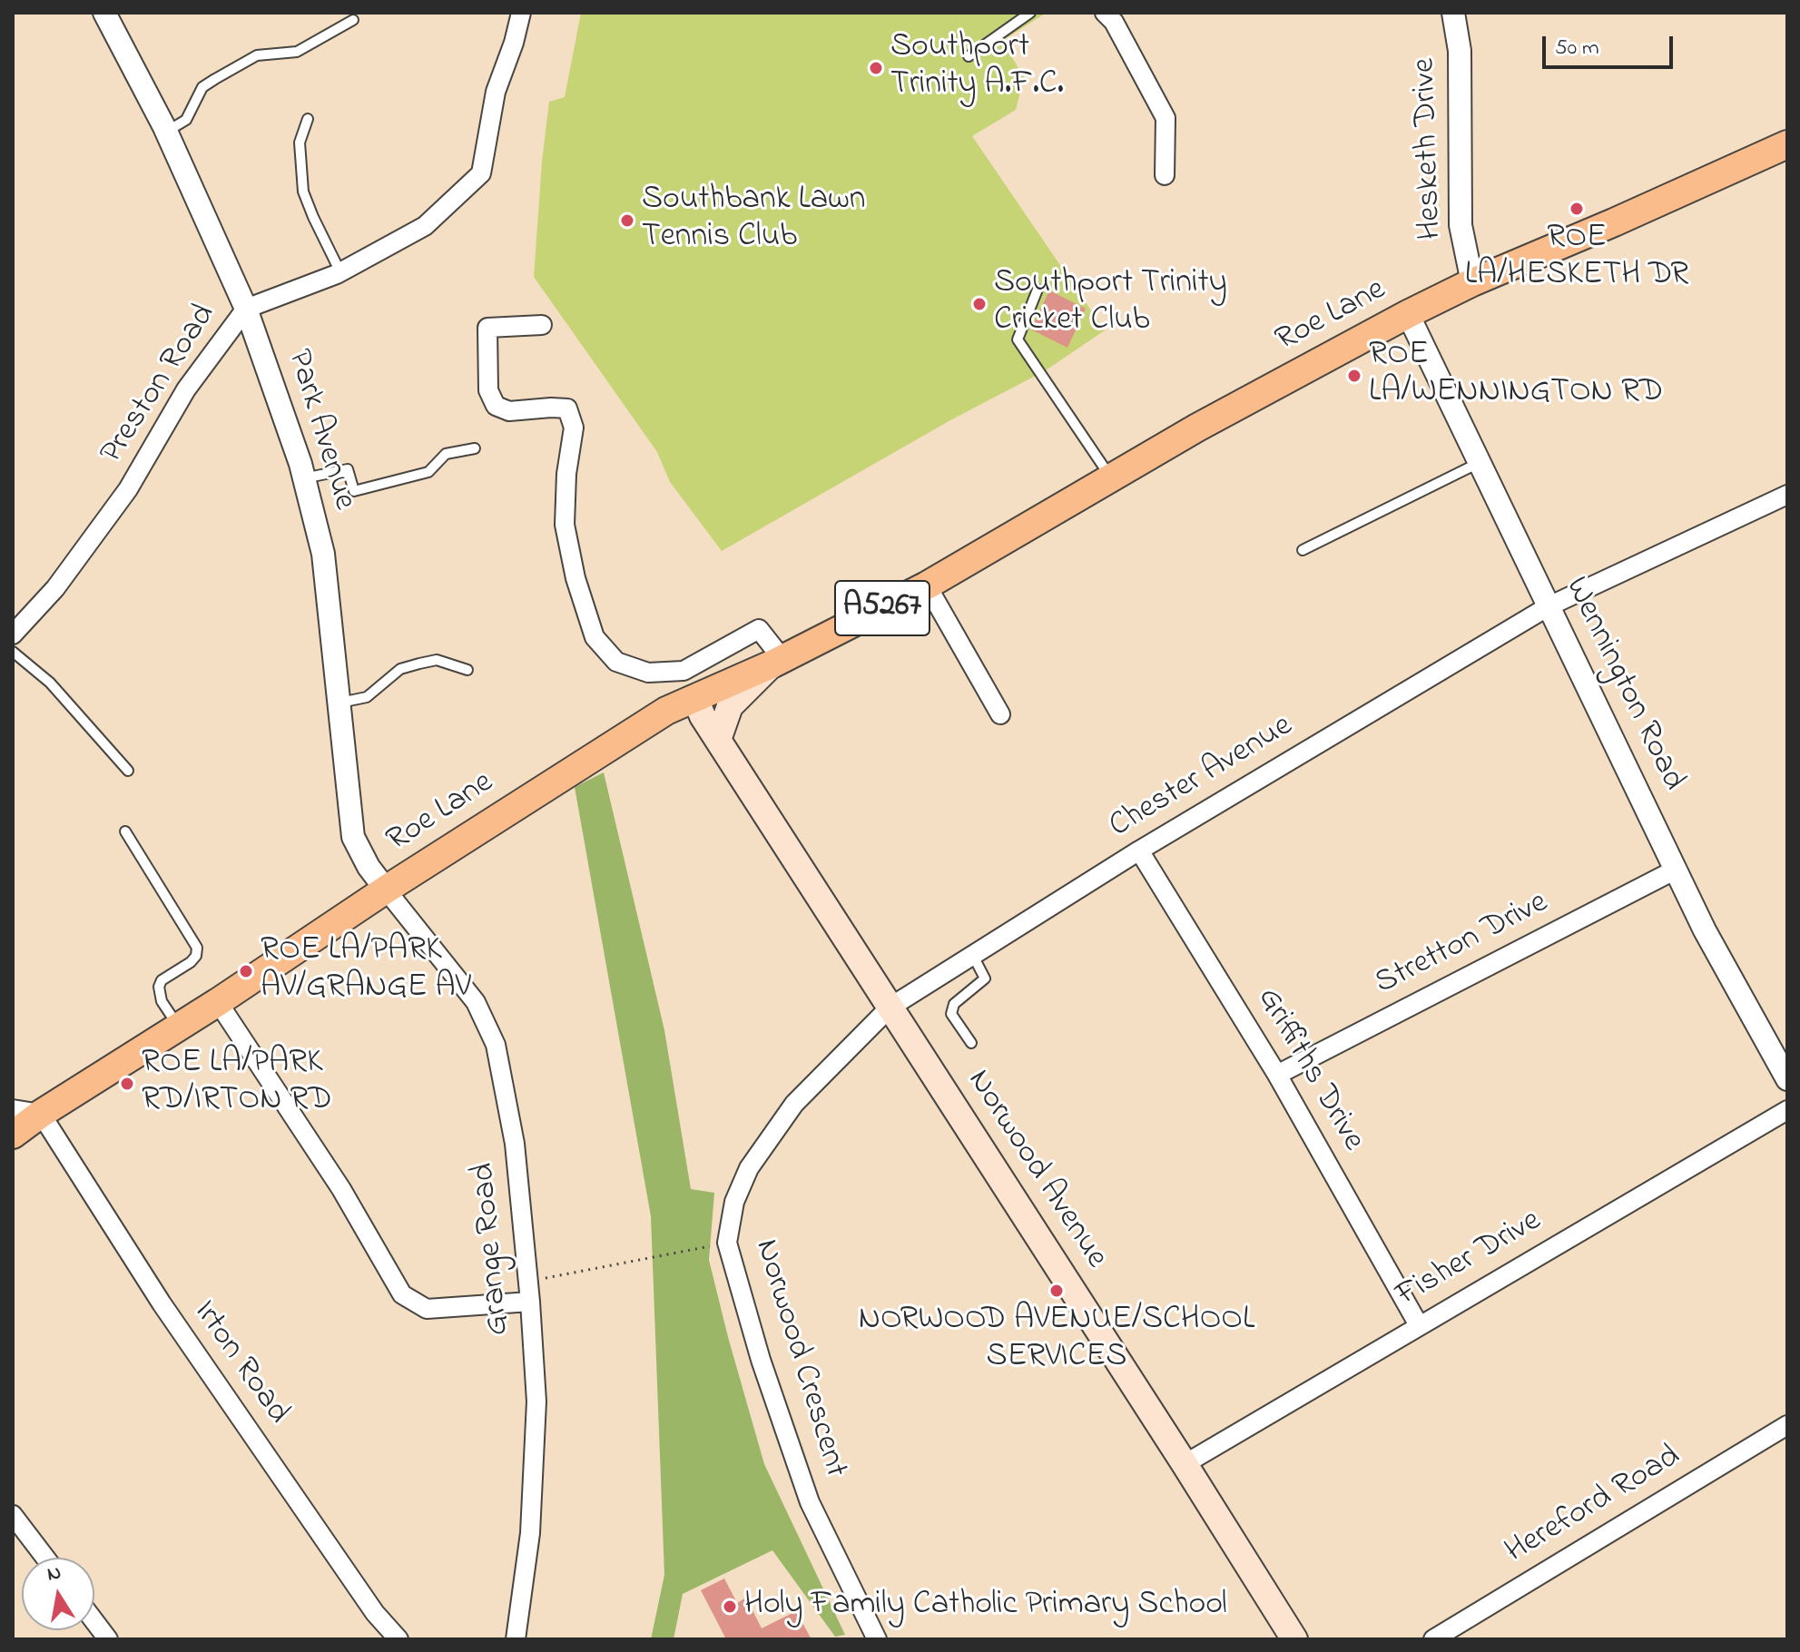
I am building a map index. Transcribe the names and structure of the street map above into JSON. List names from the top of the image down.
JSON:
{
  "streets": {
    "main road": ["Roe Lane", "A5267", "Norwood Avenue"],
    "street": [
      "Hesketh Drive",
      "Preston Road",
      "Park Avenue",
      "Wennington Road",
      "Chester Avenue",
      "Stretton Drive",
      "Griffiths Drive",
      "Grange Road",
      "Fisher Drive",
      "Norwood Crescent",
      "Irton Road",
      "Hereford Road"
    ]
  },
  "crossings": [
    ["Hesketh Drive", "Roe Lane"],
    ["Roe Lane", "Park Avenue"],
    ["Roe Lane", "Wennington Road"],
    ["Roe Lane", "Norwood Avenue"],
    ["Roe Lane", "Grange Road"],
    ["Roe Lane", "Irton Road"],
    ["Preston Road", "Park Avenue"],
    ["Park Avenue", "Grange Road"],
    ["Wennington Road", "Chester Avenue"],
    ["Wennington Road", "Stretton Drive"],
    ["Chester Avenue", "Griffiths Drive"],
    ["Chester Avenue", "Norwood Avenue"],
    ["Chester Avenue", "Norwood Crescent"],
    ["Stretton Drive", "Griffiths Drive"],
    ["Griffiths Drive", "Fisher Drive"],
    ["Norwood Avenue", "Fisher Drive"],
    ["Norwood Avenue", "Norwood Crescent"]
  ],
  "places": [
    "Southport Trinity A.F.C.",
    "ROE LA/HESKETH DR",
    "Southbank Lawn Tennis Club",
    "Southport Trinity Cricket Club",
    "ROE LA/WENNINGTON RD",
    "ROE LA/PARK AV/GRANGE AV",
    "ROE LA/PARK RD/IRTON RD",
    "NORWOOD AVENUE/SCHOOL SERVICES",
    "Holy Family Catholic Primary School"
  ],
  "scale_bar": "50 m",
  "north": "top"
}
